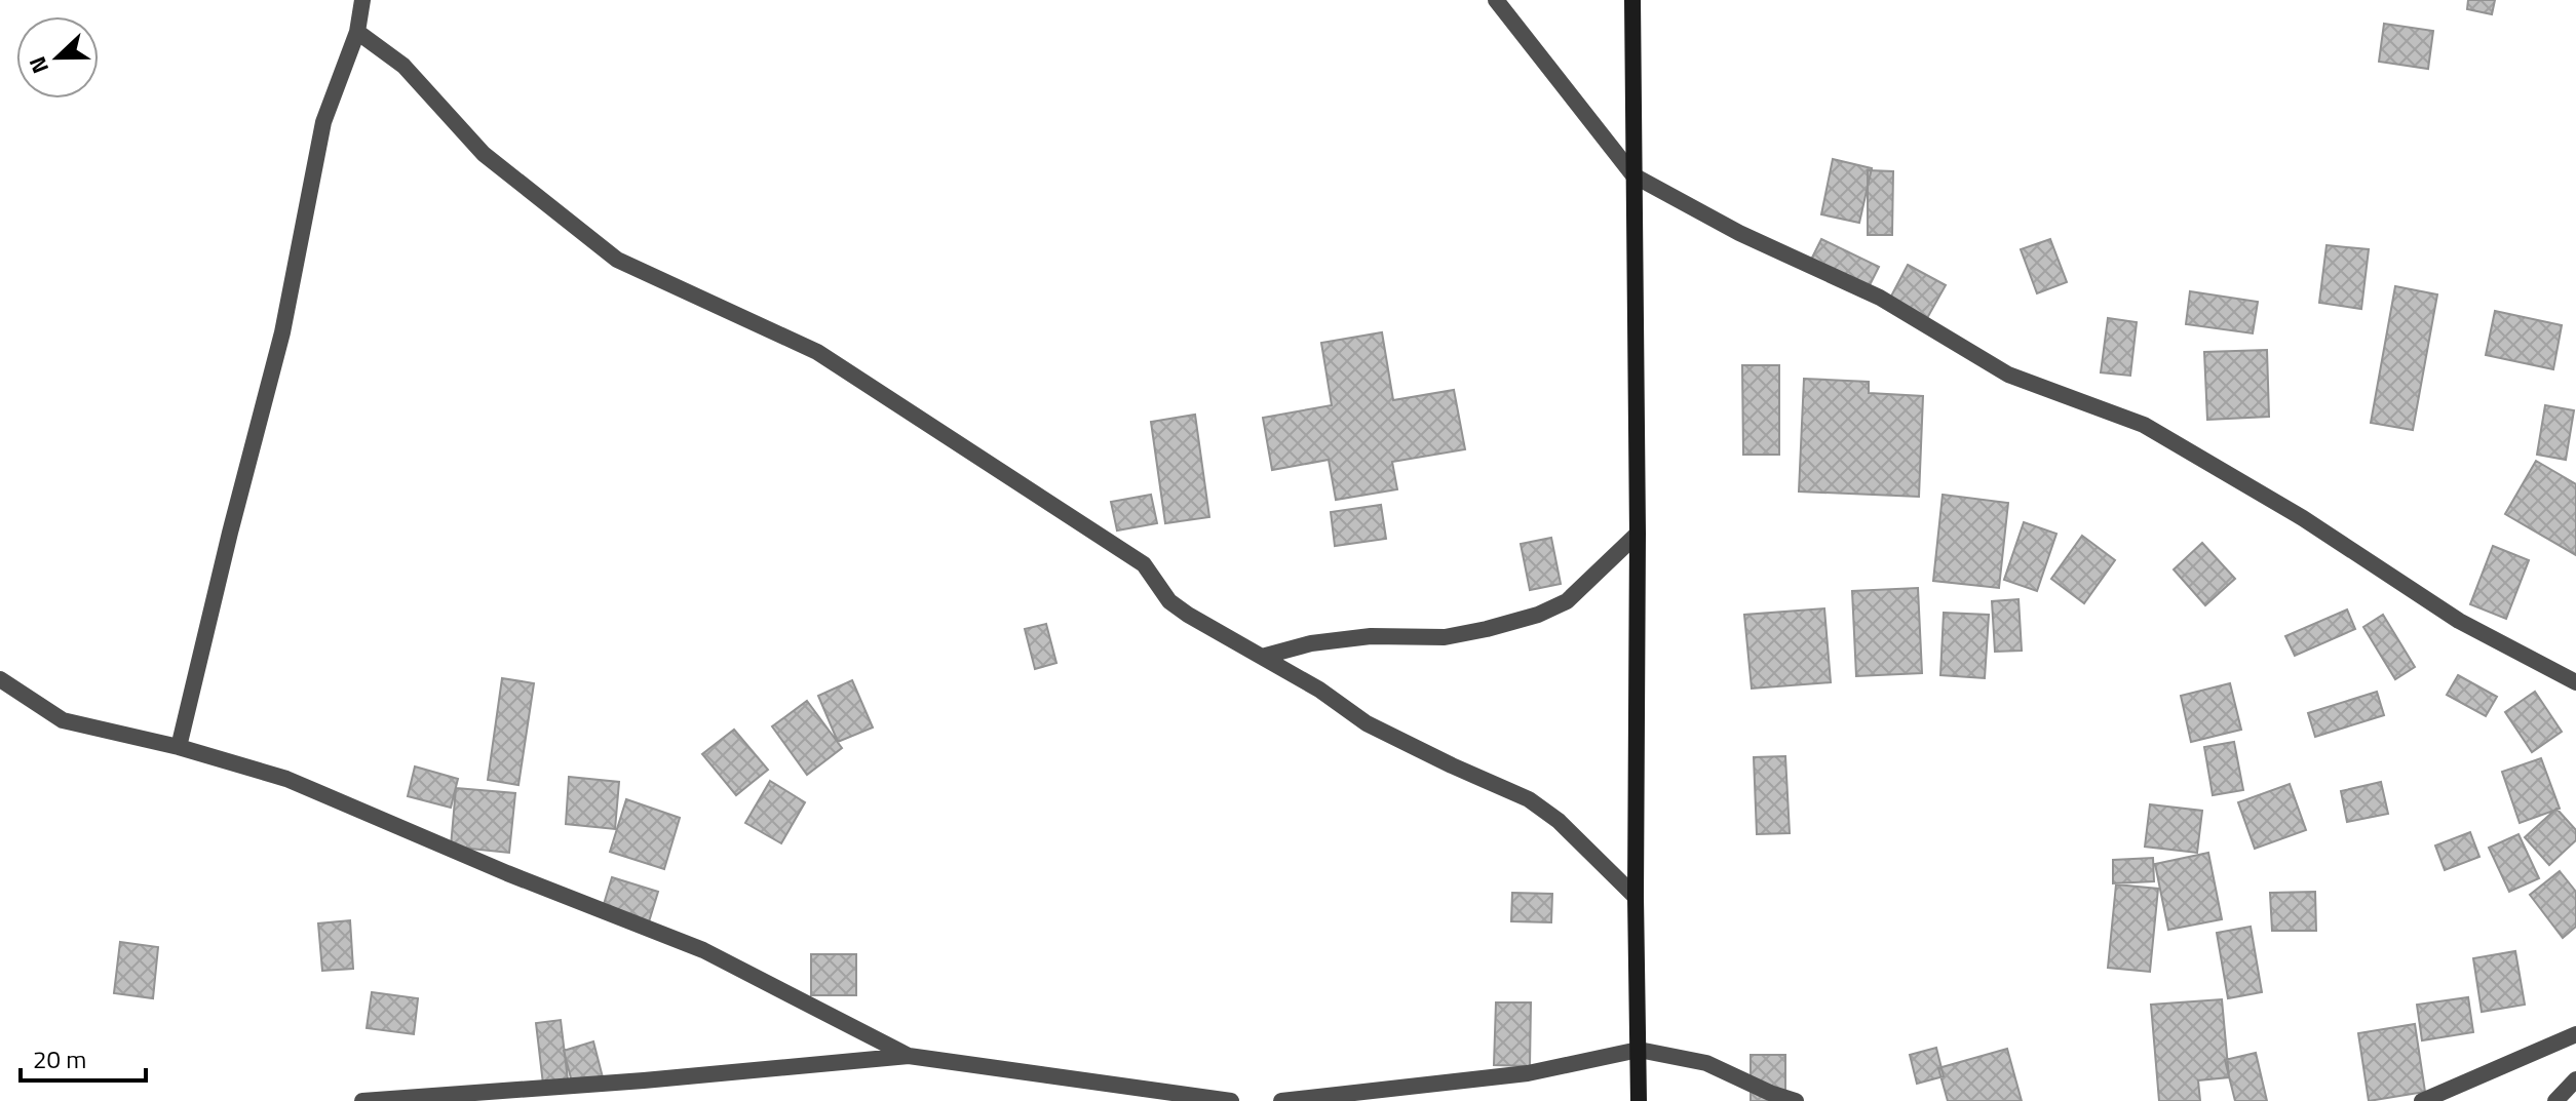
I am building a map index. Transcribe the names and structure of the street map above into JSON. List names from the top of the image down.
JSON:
{
  "scale_bar": "20 m",
  "north": "left"
}
